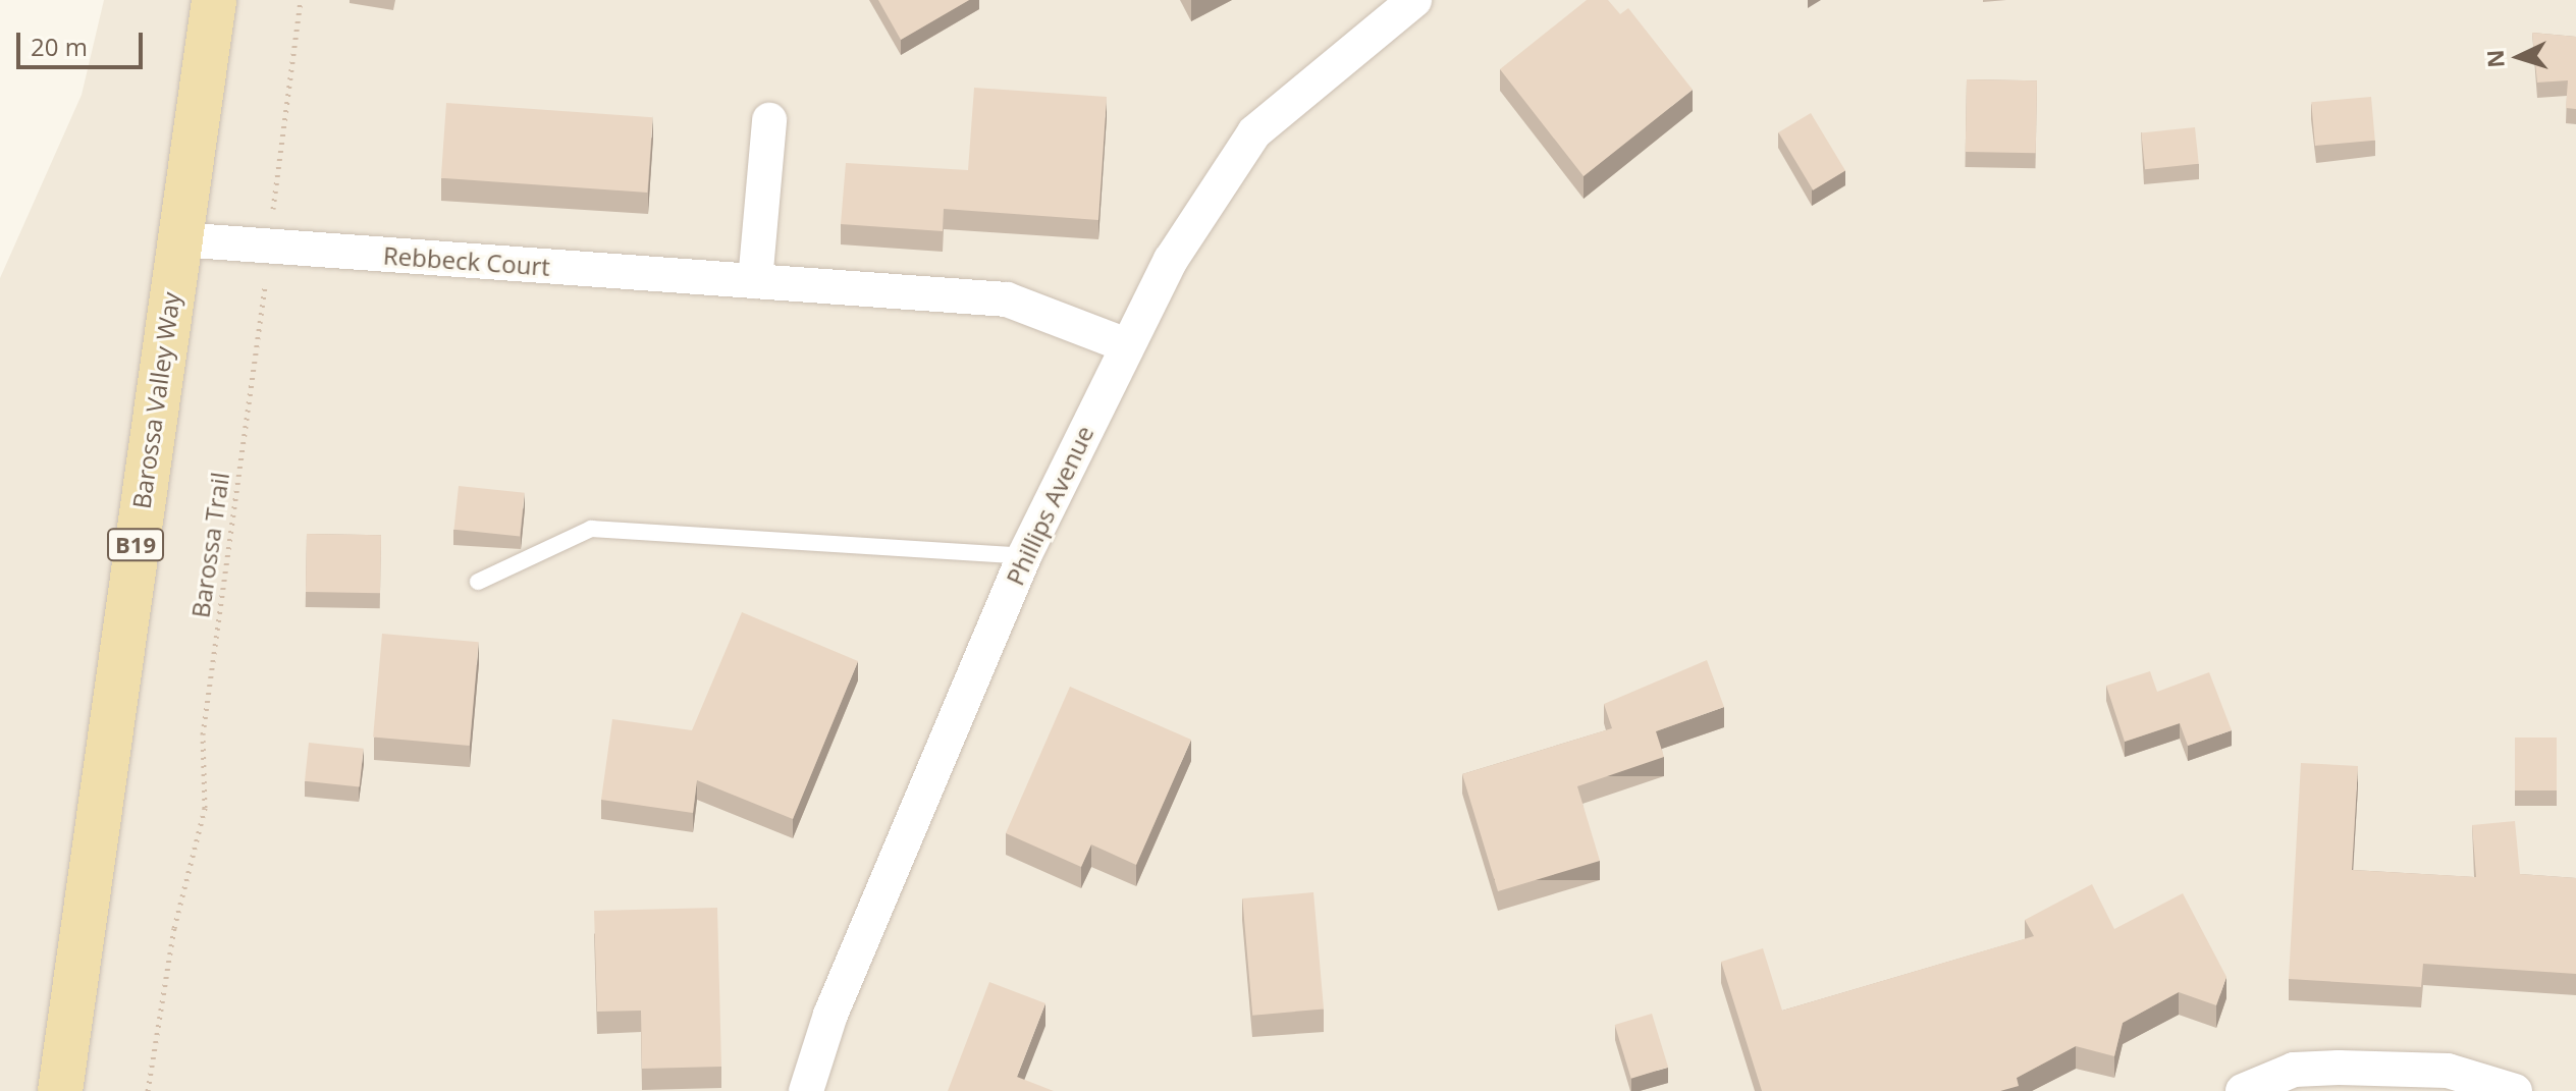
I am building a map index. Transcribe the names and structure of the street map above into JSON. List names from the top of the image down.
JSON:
{
  "streets": {
    "main road": ["Barossa Valley Way", "B19"],
    "street": ["Rebbeck Court", "Phillips Avenue"],
    "path": ["Barossa Trail"]
  },
  "crossings": [
    ["Rebbeck Court", "Barossa Valley Way"],
    ["Rebbeck Court", "Phillips Avenue"],
    ["Rebbeck Court", "Barossa Trail"]
  ],
  "scale_bar": "20 m",
  "north": "left"
}
